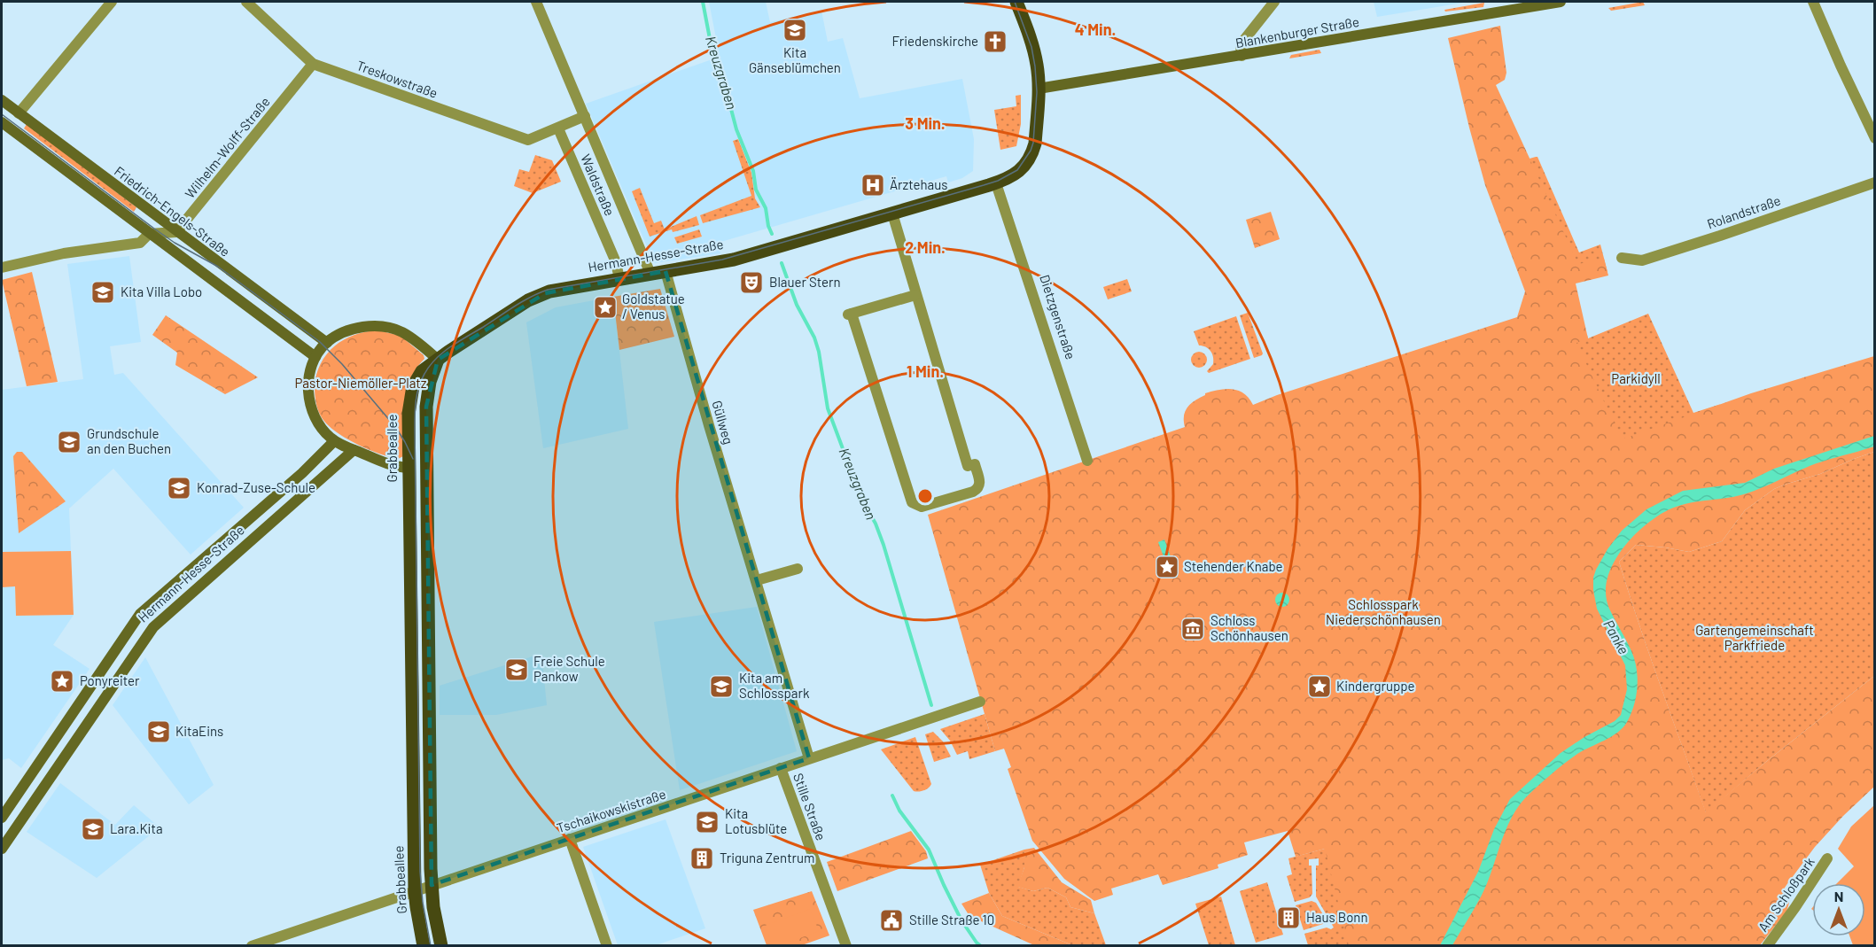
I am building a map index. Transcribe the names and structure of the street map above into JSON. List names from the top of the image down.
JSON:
{
  "streets": {
    "main road": [
      "Blankenburger Straße",
      "Friedrich-Engels-Straße",
      "Hermann-Hesse-Straße",
      "Grabbeallee"
    ],
    "street": [
      "Treskowstraße",
      "Wilhelm-Wolff-Straße",
      "Waldstraße",
      "Rolandstraße",
      "Dietzgenstraße",
      "Güllweg",
      "Stille Straße",
      "Tschaikowskistraße",
      "Am Schloßpark"
    ]
  },
  "crossings": [
    ["Treskowstraße", "Wilhelm-Wolff-Straße"],
    ["Treskowstraße", "Waldstraße"],
    ["Wilhelm-Wolff-Straße", "Friedrich-Engels-Straße"],
    ["Waldstraße", "Hermann-Hesse-Straße"],
    ["Hermann-Hesse-Straße", "Dietzgenstraße"],
    ["Hermann-Hesse-Straße", "Güllweg"],
    ["Hermann-Hesse-Straße", "Grabbeallee"],
    ["Güllweg", "Tschaikowskistraße"],
    ["Grabbeallee", "Tschaikowskistraße"],
    ["Stille Straße", "Tschaikowskistraße"]
  ],
  "water": ["Kreuzgraben", "Panke"],
  "parks": [
    "Parkidyll",
    "Pastor-Niemöller-Platz",
    "Schlosspark Niederschönhausen",
    "Gartengemeinschaft Parkfriede"
  ],
  "places": {
    "school or university": [
      "Kita Gänseblümchen",
      "Kita Villa Lobo",
      "Grundschule an den Buchen",
      "Konrad-Zuse-Schule",
      "Freie Schule Pankow",
      "Kita am Schlosspark",
      "KitaEins",
      "Kita Lotusblüte",
      "Lara.Kita"
    ],
    "church": ["Friedenskirche"],
    "hospital": ["Ärztehaus"],
    "theatre": ["Blauer Stern"],
    "place": [
      "Goldstatue / Venus",
      "Stehender Knabe",
      "Ponyreiter",
      "Kindergruppe"
    ],
    "museum": ["Schloss Schönhausen"],
    "building": ["Triguna Zentrum", "Haus Bonn"],
    "public building": ["Stille Straße 10"]
  },
  "north": "top",
  "rings": [
    "4 Min.",
    "3 Min.",
    "2 Min.",
    "1 Min."
  ]
}
